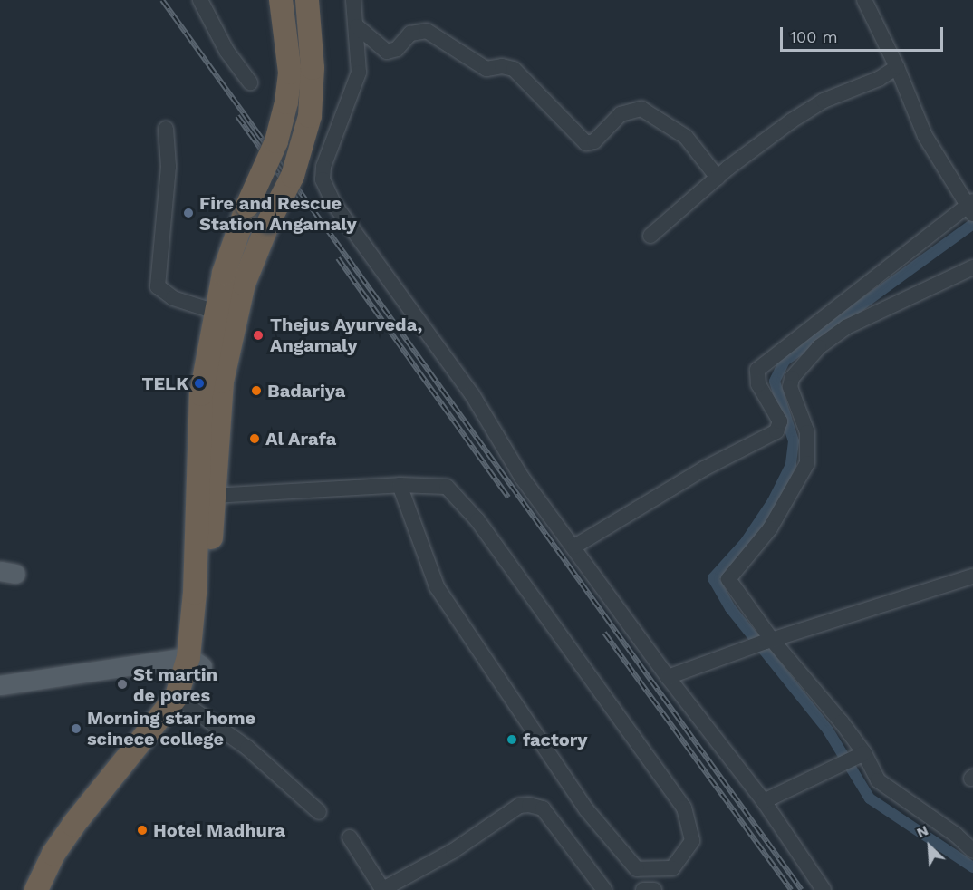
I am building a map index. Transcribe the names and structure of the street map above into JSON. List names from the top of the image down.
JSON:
{
  "places": [
    "Fire and Rescue Station Angamaly",
    "Thejus Ayurveda, Angamaly",
    "TELK",
    "Badariya",
    "Al Arafa",
    "St martin de pores",
    "Morning star home scinece college",
    "factory",
    "Hotel Madhura"
  ],
  "scale_bar": "100 m",
  "north": "top left"
}
